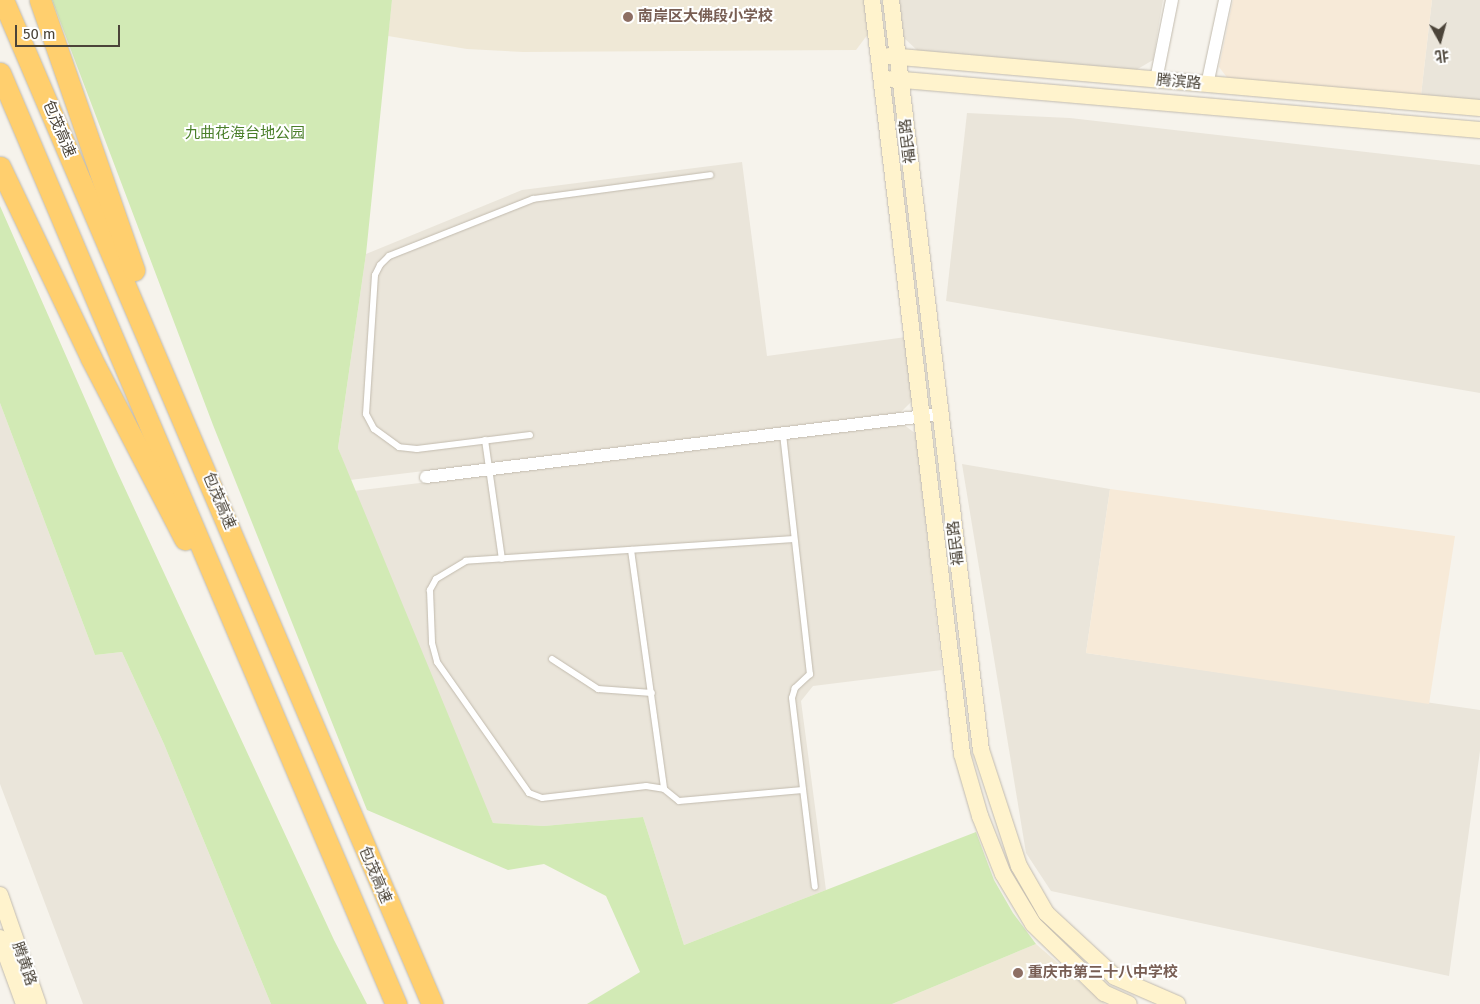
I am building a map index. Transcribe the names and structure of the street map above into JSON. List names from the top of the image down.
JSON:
{
  "streets": {
    "highway": ["包茂高速"],
    "main road": ["腾滨路", "福民路", "腾黄路"]
  },
  "crossings": [
    ["腾滨路", "福民路"]
  ],
  "parks": ["九曲花海台地公园"],
  "places": ["南岸区大佛段小学校", "重庆市第三十八中学校"],
  "scale_bar": "50 m",
  "north": "bottom"
}
